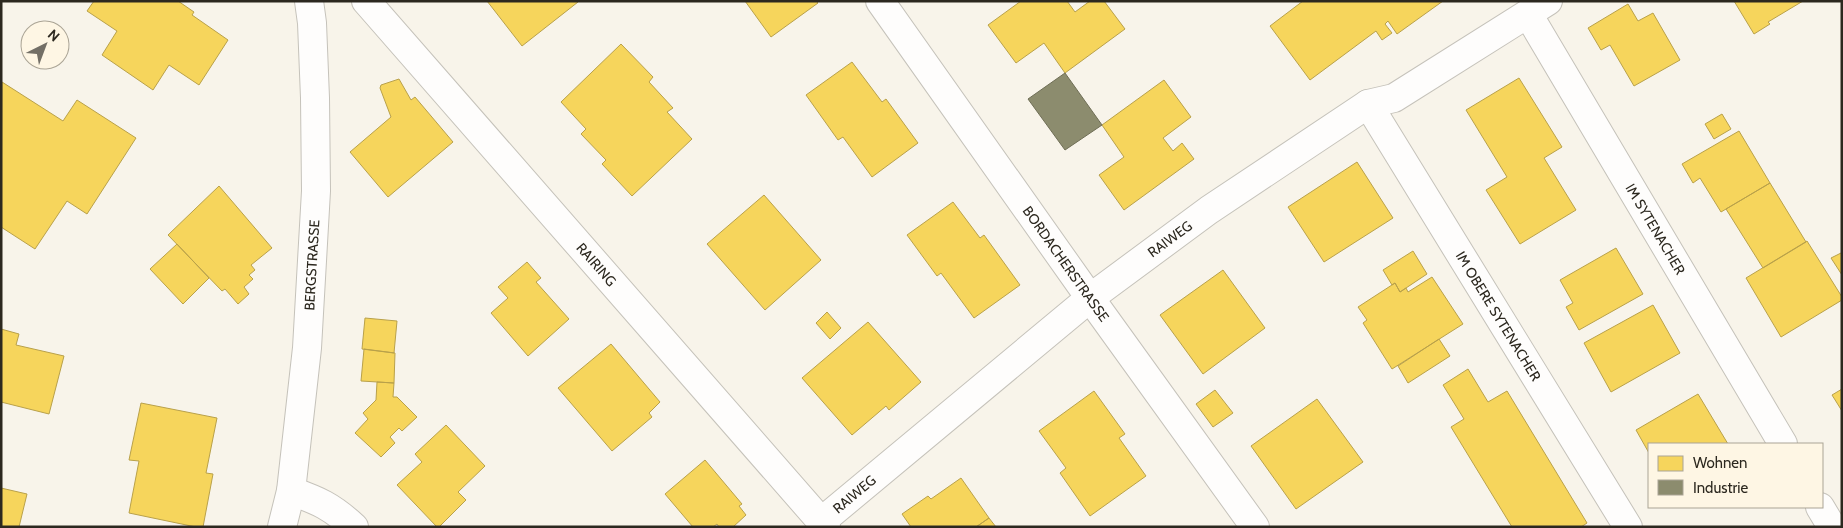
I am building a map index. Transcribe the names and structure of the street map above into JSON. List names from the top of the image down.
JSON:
{
  "streets": {
    "street": [
      "IM SYTENACHER",
      "RAIWEG",
      "RAIRING",
      "BERGSTRASSE",
      "BORDACHERSTRASSE",
      "IM OBERE SYTENACHER"
    ]
  },
  "crossings": [
    ["IM SYTENACHER", "RAIWEG"],
    ["RAIWEG", "RAIRING"],
    ["RAIWEG", "BORDACHERSTRASSE"],
    ["RAIWEG", "IM OBERE SYTENACHER"]
  ],
  "legend": ["Wohnen", "Industrie"],
  "north": "top right"
}
